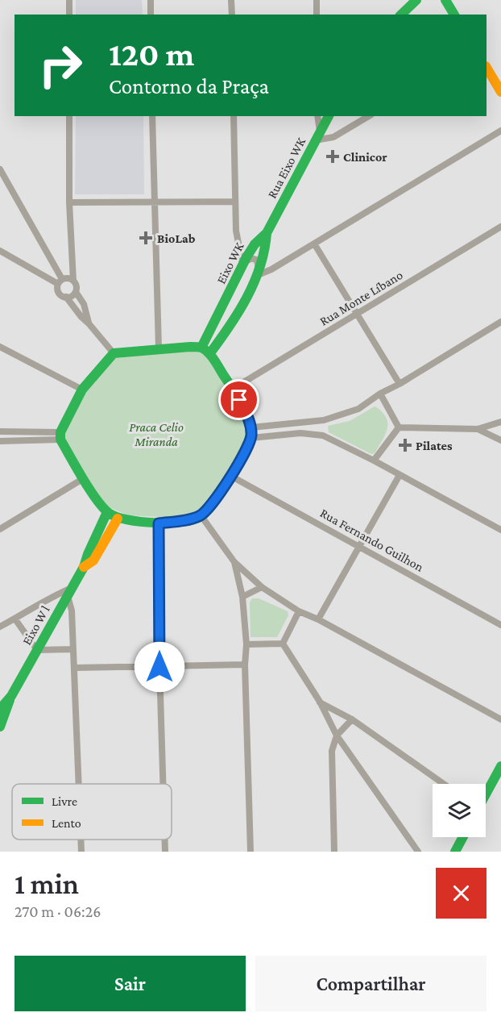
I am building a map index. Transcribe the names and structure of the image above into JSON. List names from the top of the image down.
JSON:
{
  "streets": {
    "street": [
      "Rua Eixo WK",
      "Eixo WK",
      "Rua Monte Líbano",
      "Rua Fernando Guilhon",
      "Eixo W l"
    ]
  },
  "crossings": [
    ["Rua Eixo WK", "Eixo WK"]
  ],
  "parks": ["Praca Celio Miranda"],
  "places": {
    "health": ["Clinicor", "BioLab", "Pilates"]
  },
  "legend": ["Livre", "Lento"],
  "page": {
    "turn": ["120 m", "Contorno da Praça"],
    "heading": ["1 min", "270 m · 06:26"],
    "buttons": ["Sair", "Compartilhar"]
  }
}
